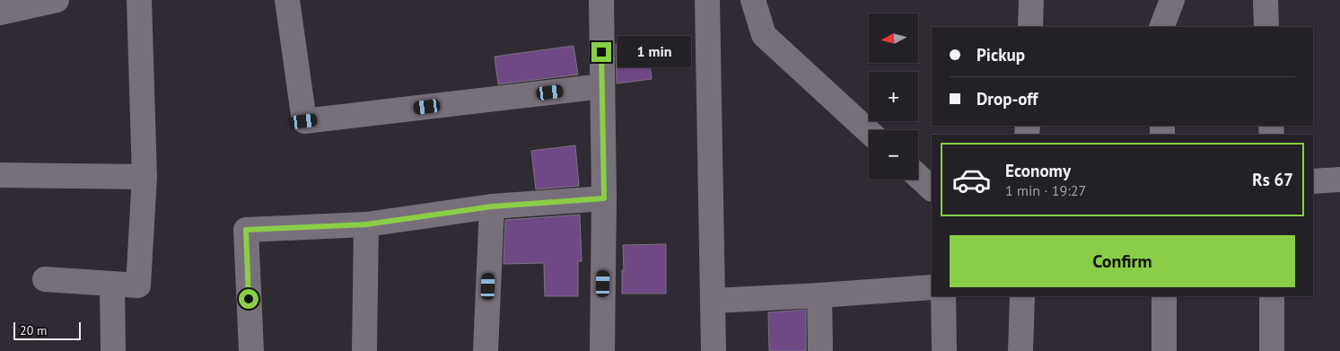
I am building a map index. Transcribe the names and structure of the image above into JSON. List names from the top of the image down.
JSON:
{
  "scale_bar": "20 m",
  "north": "left",
  "page": {
    "map_buttons": ["+", "−"],
    "banner": ["Pickup", "Drop-off"],
    "bubble": "1 min",
    "list": [
      {
        "name": "Economy",
        "note": "1 min · 19:27",
        "value": "Rs 67"
      }
    ],
    "buttons": "Confirm",
    "scale": "20 m"
  }
}
